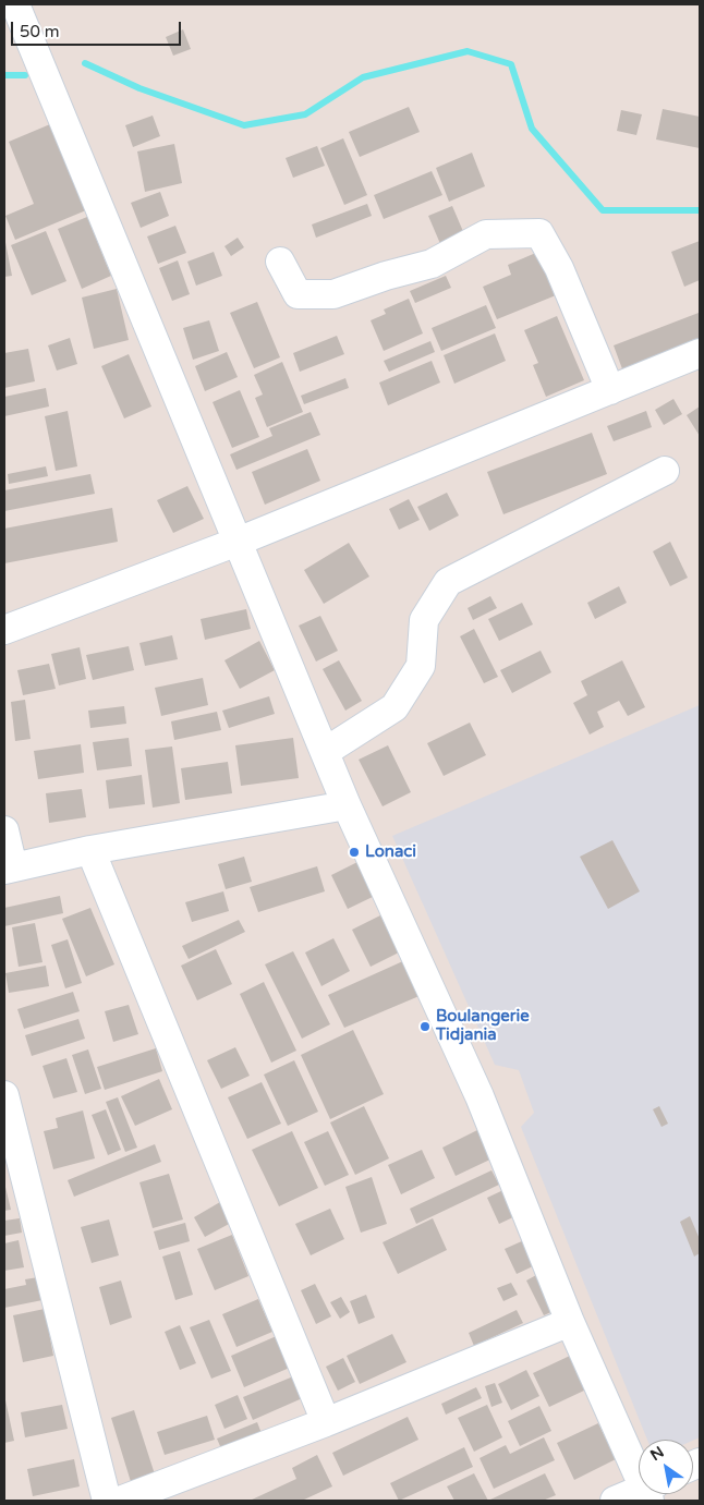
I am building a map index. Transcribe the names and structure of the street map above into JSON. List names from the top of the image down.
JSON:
{
  "places": ["Lonaci", "Boulangerie Tidjania"],
  "scale_bar": "50 m",
  "north": "top left"
}
